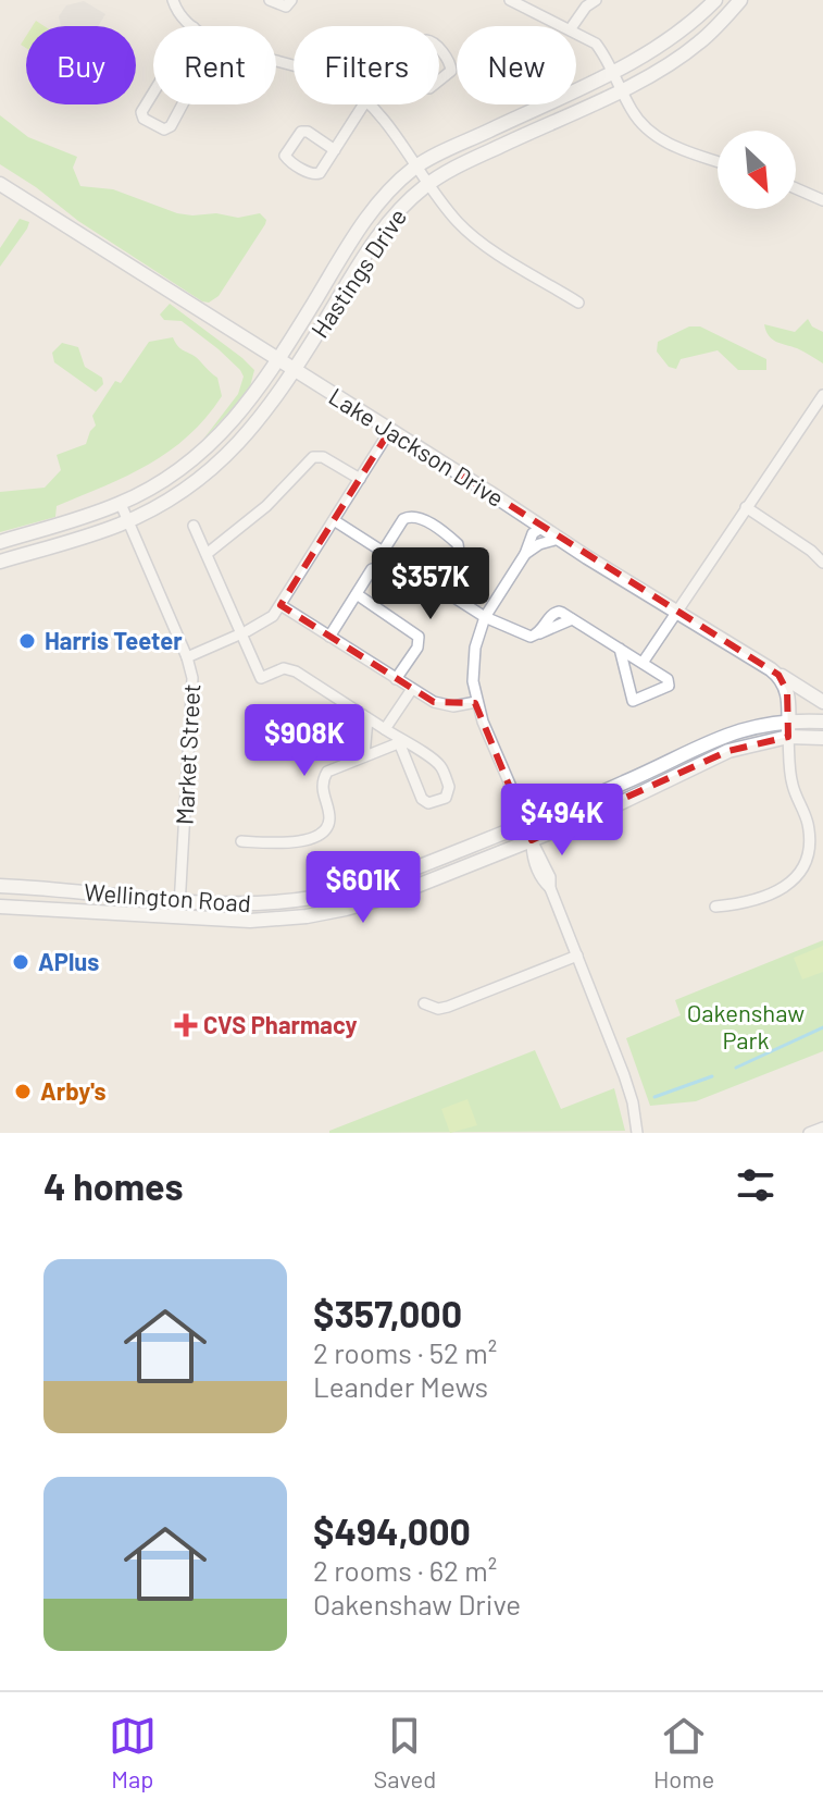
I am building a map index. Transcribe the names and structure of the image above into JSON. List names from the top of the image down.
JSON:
{
  "streets": {
    "street": [
      "Hastings Drive",
      "Lake Jackson Drive",
      "Market Street",
      "Wellington Road"
    ]
  },
  "crossings": [
    ["Hastings Drive", "Lake Jackson Drive"],
    ["Hastings Drive", "Market Street"],
    ["Market Street", "Wellington Road"]
  ],
  "parks": ["Oakenshaw Park"],
  "places": {
    "other": ["Harris Teeter", "APlus", "Arby's"],
    "health": ["CVS Pharmacy"]
  },
  "north": "bottom right",
  "page": {
    "chip": [
      "Buy",
      "Rent",
      "Filters",
      "New"
    ],
    "price": [
      "$357K",
      "$908K",
      "$494K",
      "$601K"
    ],
    "heading": "4 homes",
    "list": [
      {
        "name": "$357,000",
        "note": "2 rooms · 52 m² · Leander Mews"
      },
      {
        "name": "$494,000",
        "note": "2 rooms · 62 m² · Oakenshaw Drive"
      }
    ],
    "tabs": ["Map", "Saved", "Home"]
  }
}
